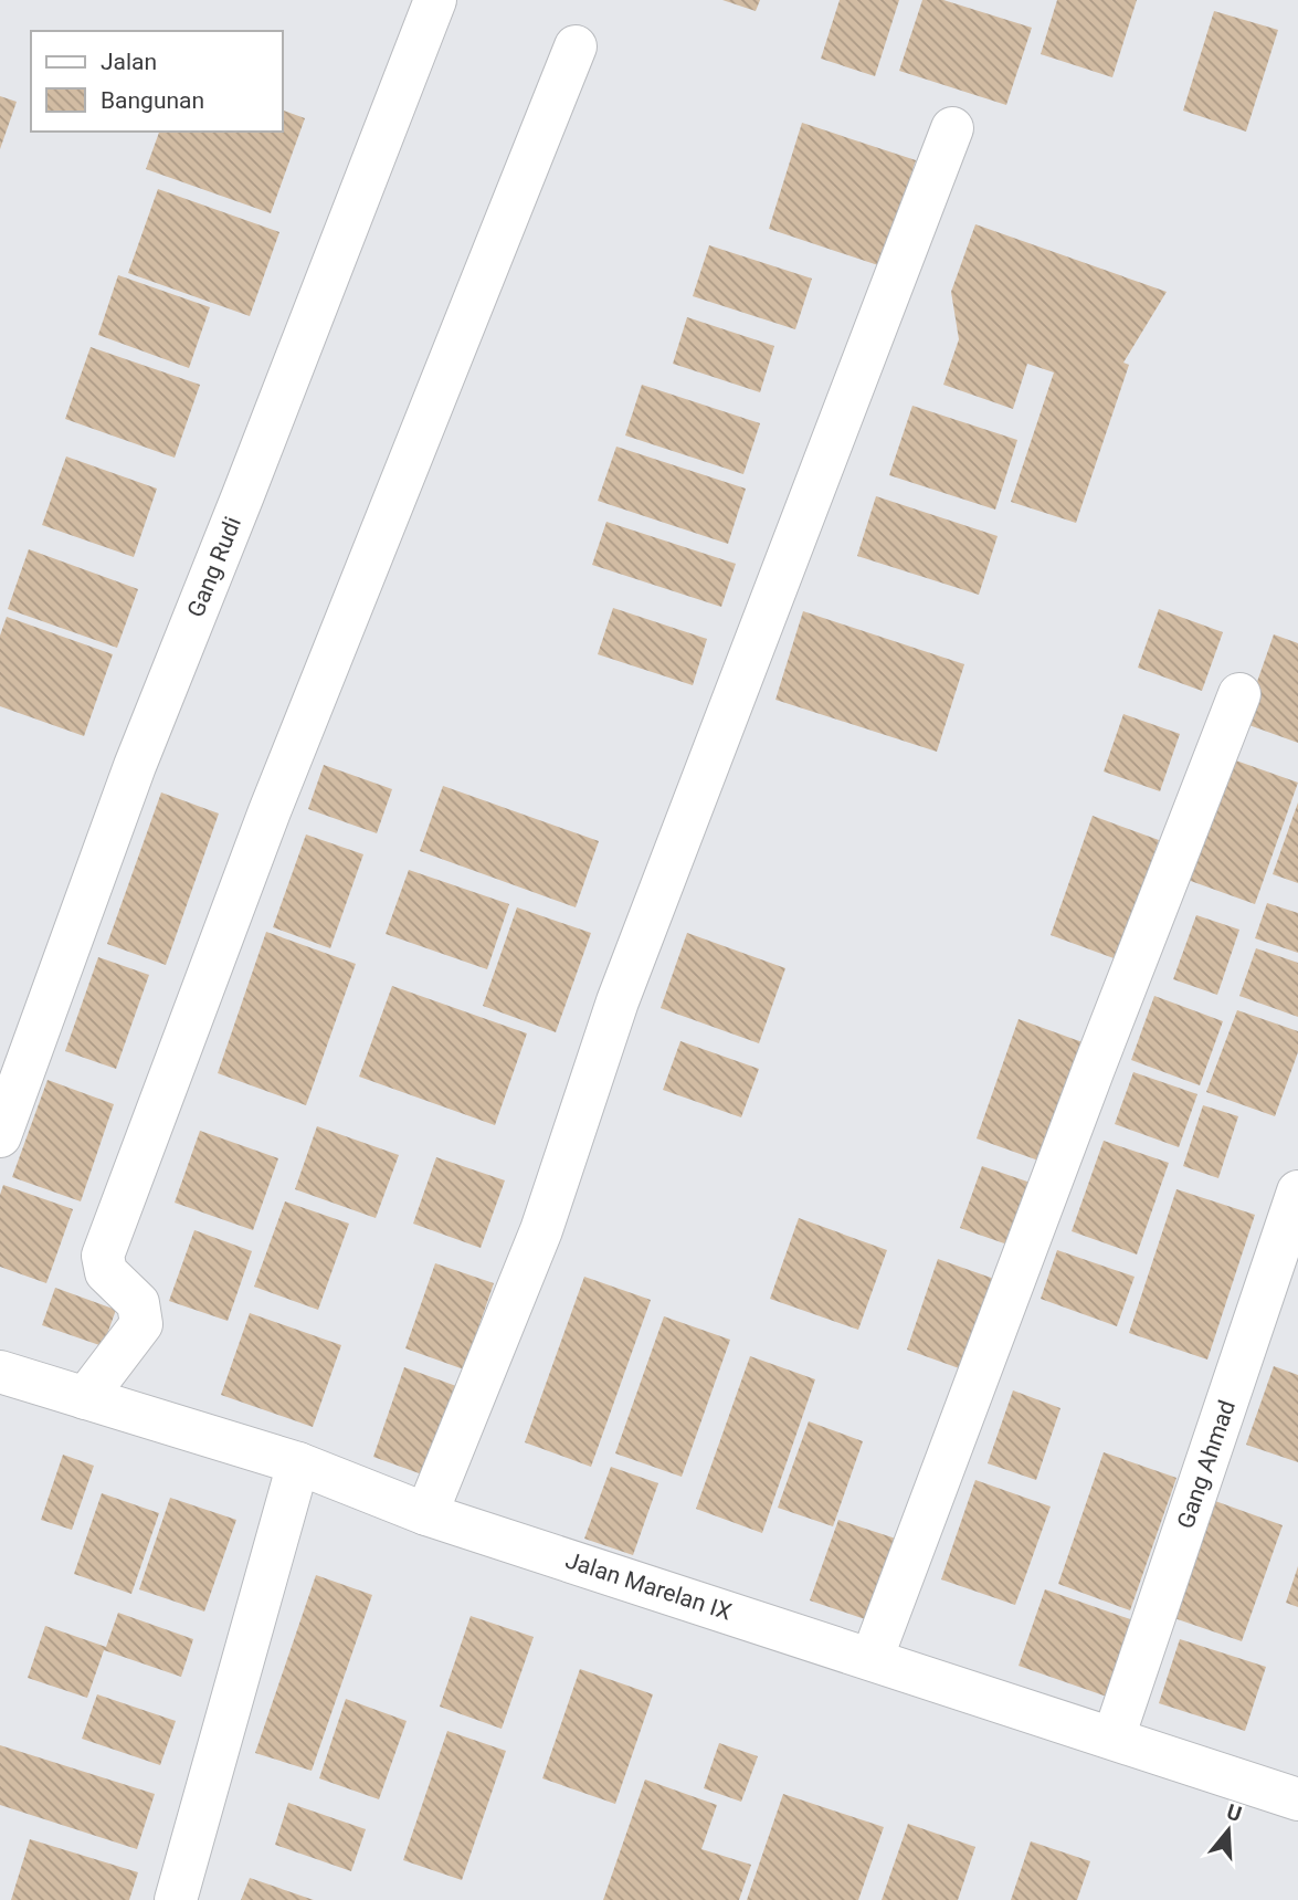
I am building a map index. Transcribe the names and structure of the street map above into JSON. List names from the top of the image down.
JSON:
{
  "streets": {
    "street": ["Gang Rudi", "Gang Ahmad", "Jalan Marelan IX"]
  },
  "crossings": [
    ["Gang Ahmad", "Jalan Marelan IX"]
  ],
  "legend": ["Jalan", "Bangunan"],
  "north": "top"
}
